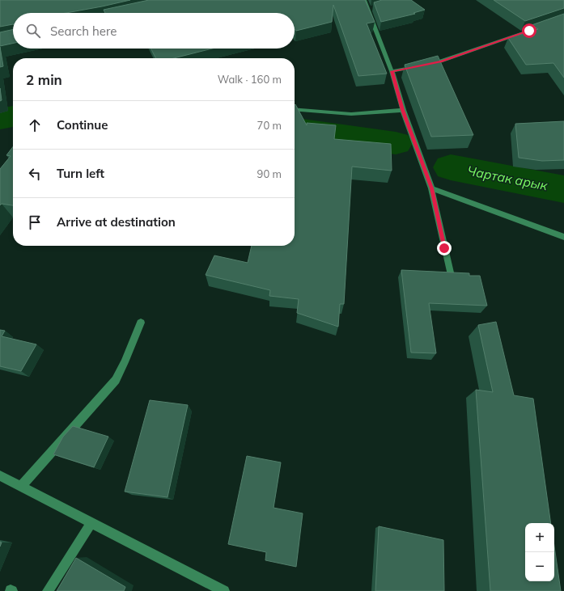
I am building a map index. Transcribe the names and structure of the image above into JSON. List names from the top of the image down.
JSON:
{
  "water": ["Чартак арык"],
  "page": {
    "search": "Search here",
    "heading": ["2 min", "Walk · 160 m"],
    "list": [
      ["Continue", "70 m"],
      ["Turn left", "90 m"],
      "Arrive at destination"
    ],
    "map_buttons": ["+", "−"]
  }
}
